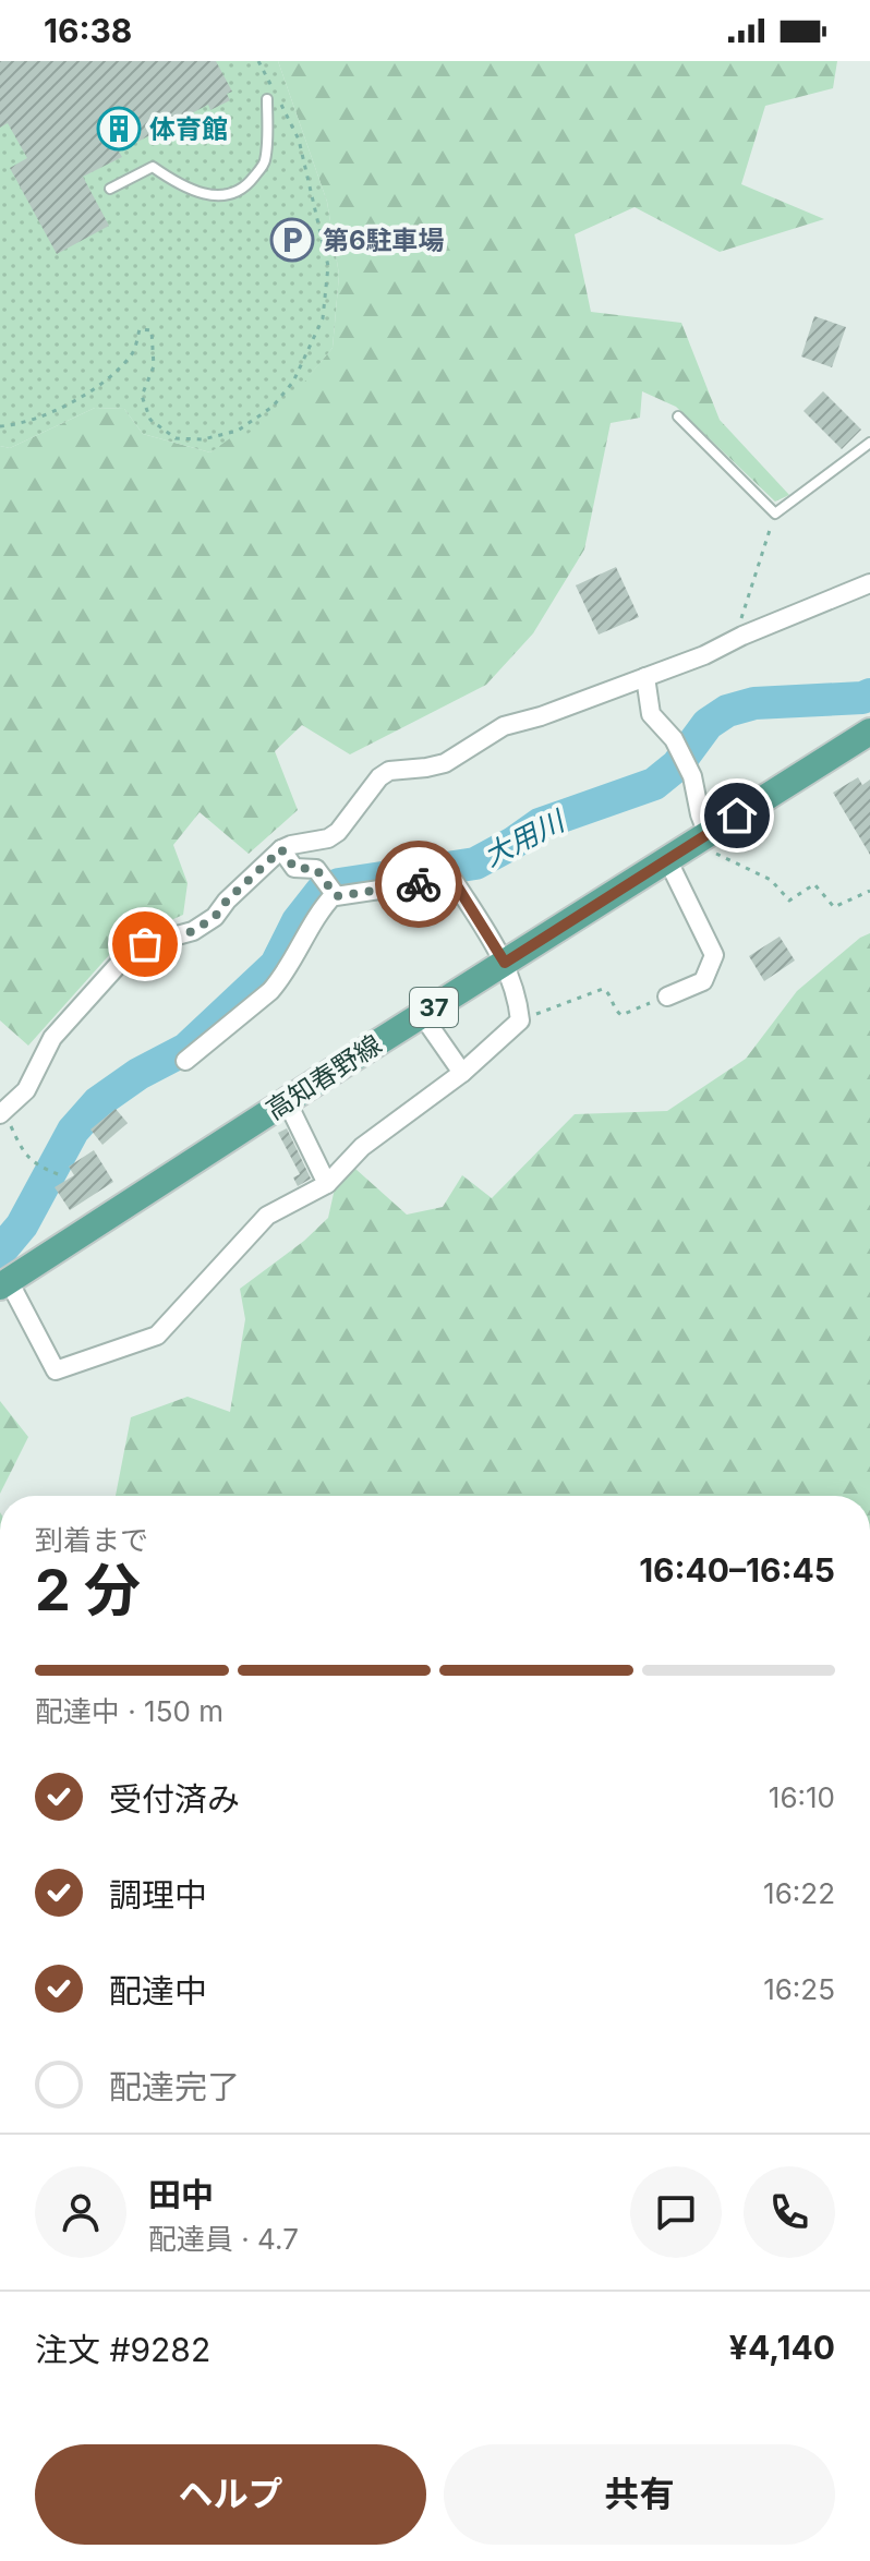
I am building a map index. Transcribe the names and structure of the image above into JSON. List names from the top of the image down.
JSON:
{
  "streets": {
    "main road": ["37", "高知春野線"]
  },
  "water": ["大用川"],
  "places": {
    "building": ["体育館"],
    "parking": ["第6駐車場"]
  },
  "page": {
    "status": "16:38",
    "heading": ["2 分", "到着まで", "16:40–16:45"],
    "panel": [
      "田中",
      "配達員 · 4.7",
      "注文 #9282",
      "¥4,140"
    ],
    "bar": "配達中 · 150 m",
    "list": [
      ["受付済み", "16:10"],
      ["調理中", "16:22"],
      ["配達中", "16:25"],
      "配達完了"
    ],
    "buttons": ["ヘルプ", "共有"]
  }
}
